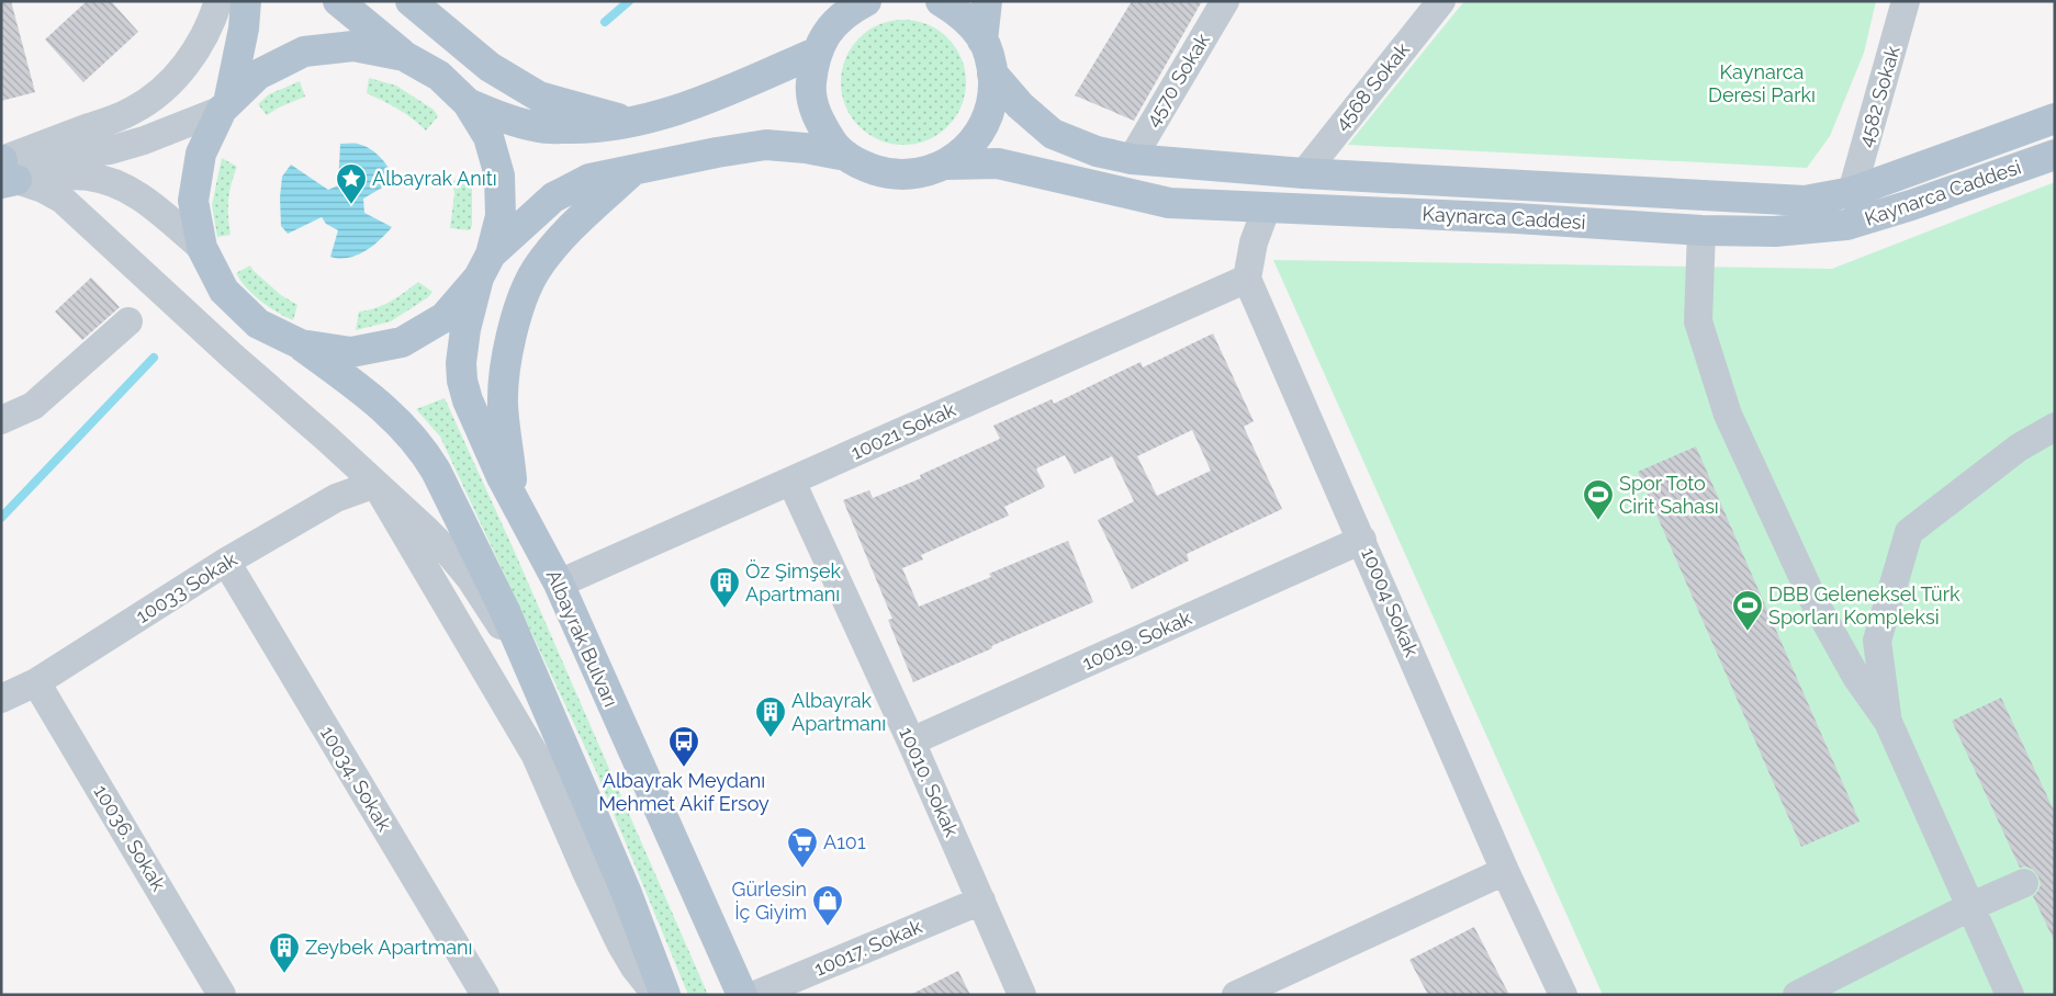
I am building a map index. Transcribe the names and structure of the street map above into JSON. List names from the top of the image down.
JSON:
{
  "streets": {
    "main road": ["Kaynarca Caddesi", "Albayrak Bulvarı"],
    "street": [
      "4570 Sokak",
      "4568 Sokak",
      "4582 Sokak",
      "10021 Sokak",
      "10033 Sokak",
      "10004 Sokak",
      "10019. Sokak",
      "10034. Sokak",
      "10010. Sokak",
      "10036. Sokak",
      "10017. Sokak"
    ]
  },
  "crossings": [
    ["4570 Sokak", "Kaynarca Caddesi"],
    ["4568 Sokak", "Kaynarca Caddesi"],
    ["4582 Sokak", "Kaynarca Caddesi"],
    ["Kaynarca Caddesi", "Albayrak Bulvarı"],
    ["10021 Sokak", "10004 Sokak"],
    ["10021 Sokak", "Albayrak Bulvarı"],
    ["10021 Sokak", "10010. Sokak"],
    ["10033 Sokak", "10034. Sokak"],
    ["10033 Sokak", "10036. Sokak"],
    ["10004 Sokak", "10019. Sokak"],
    ["10019. Sokak", "10010. Sokak"],
    ["10010. Sokak", "10017. Sokak"]
  ],
  "parks": ["Kaynarca Deresi Parkı"],
  "places": {
    "place": ["Albayrak Anıtı"],
    "sports": ["Spor Toto Cirit Sahası", "DBB Geleneksel Türk Sporları Kompleksi"],
    "building": ["Öz Şimşek Apartmanı", "Albayrak Apartmanı", "Zeybek Apartmanı"],
    "bus stop": ["Albayrak Meydanı Mehmet Akif Ersoy"],
    "supermarket": ["A101"],
    "shop": ["Gürlesin İç Giyim"]
  }
}
